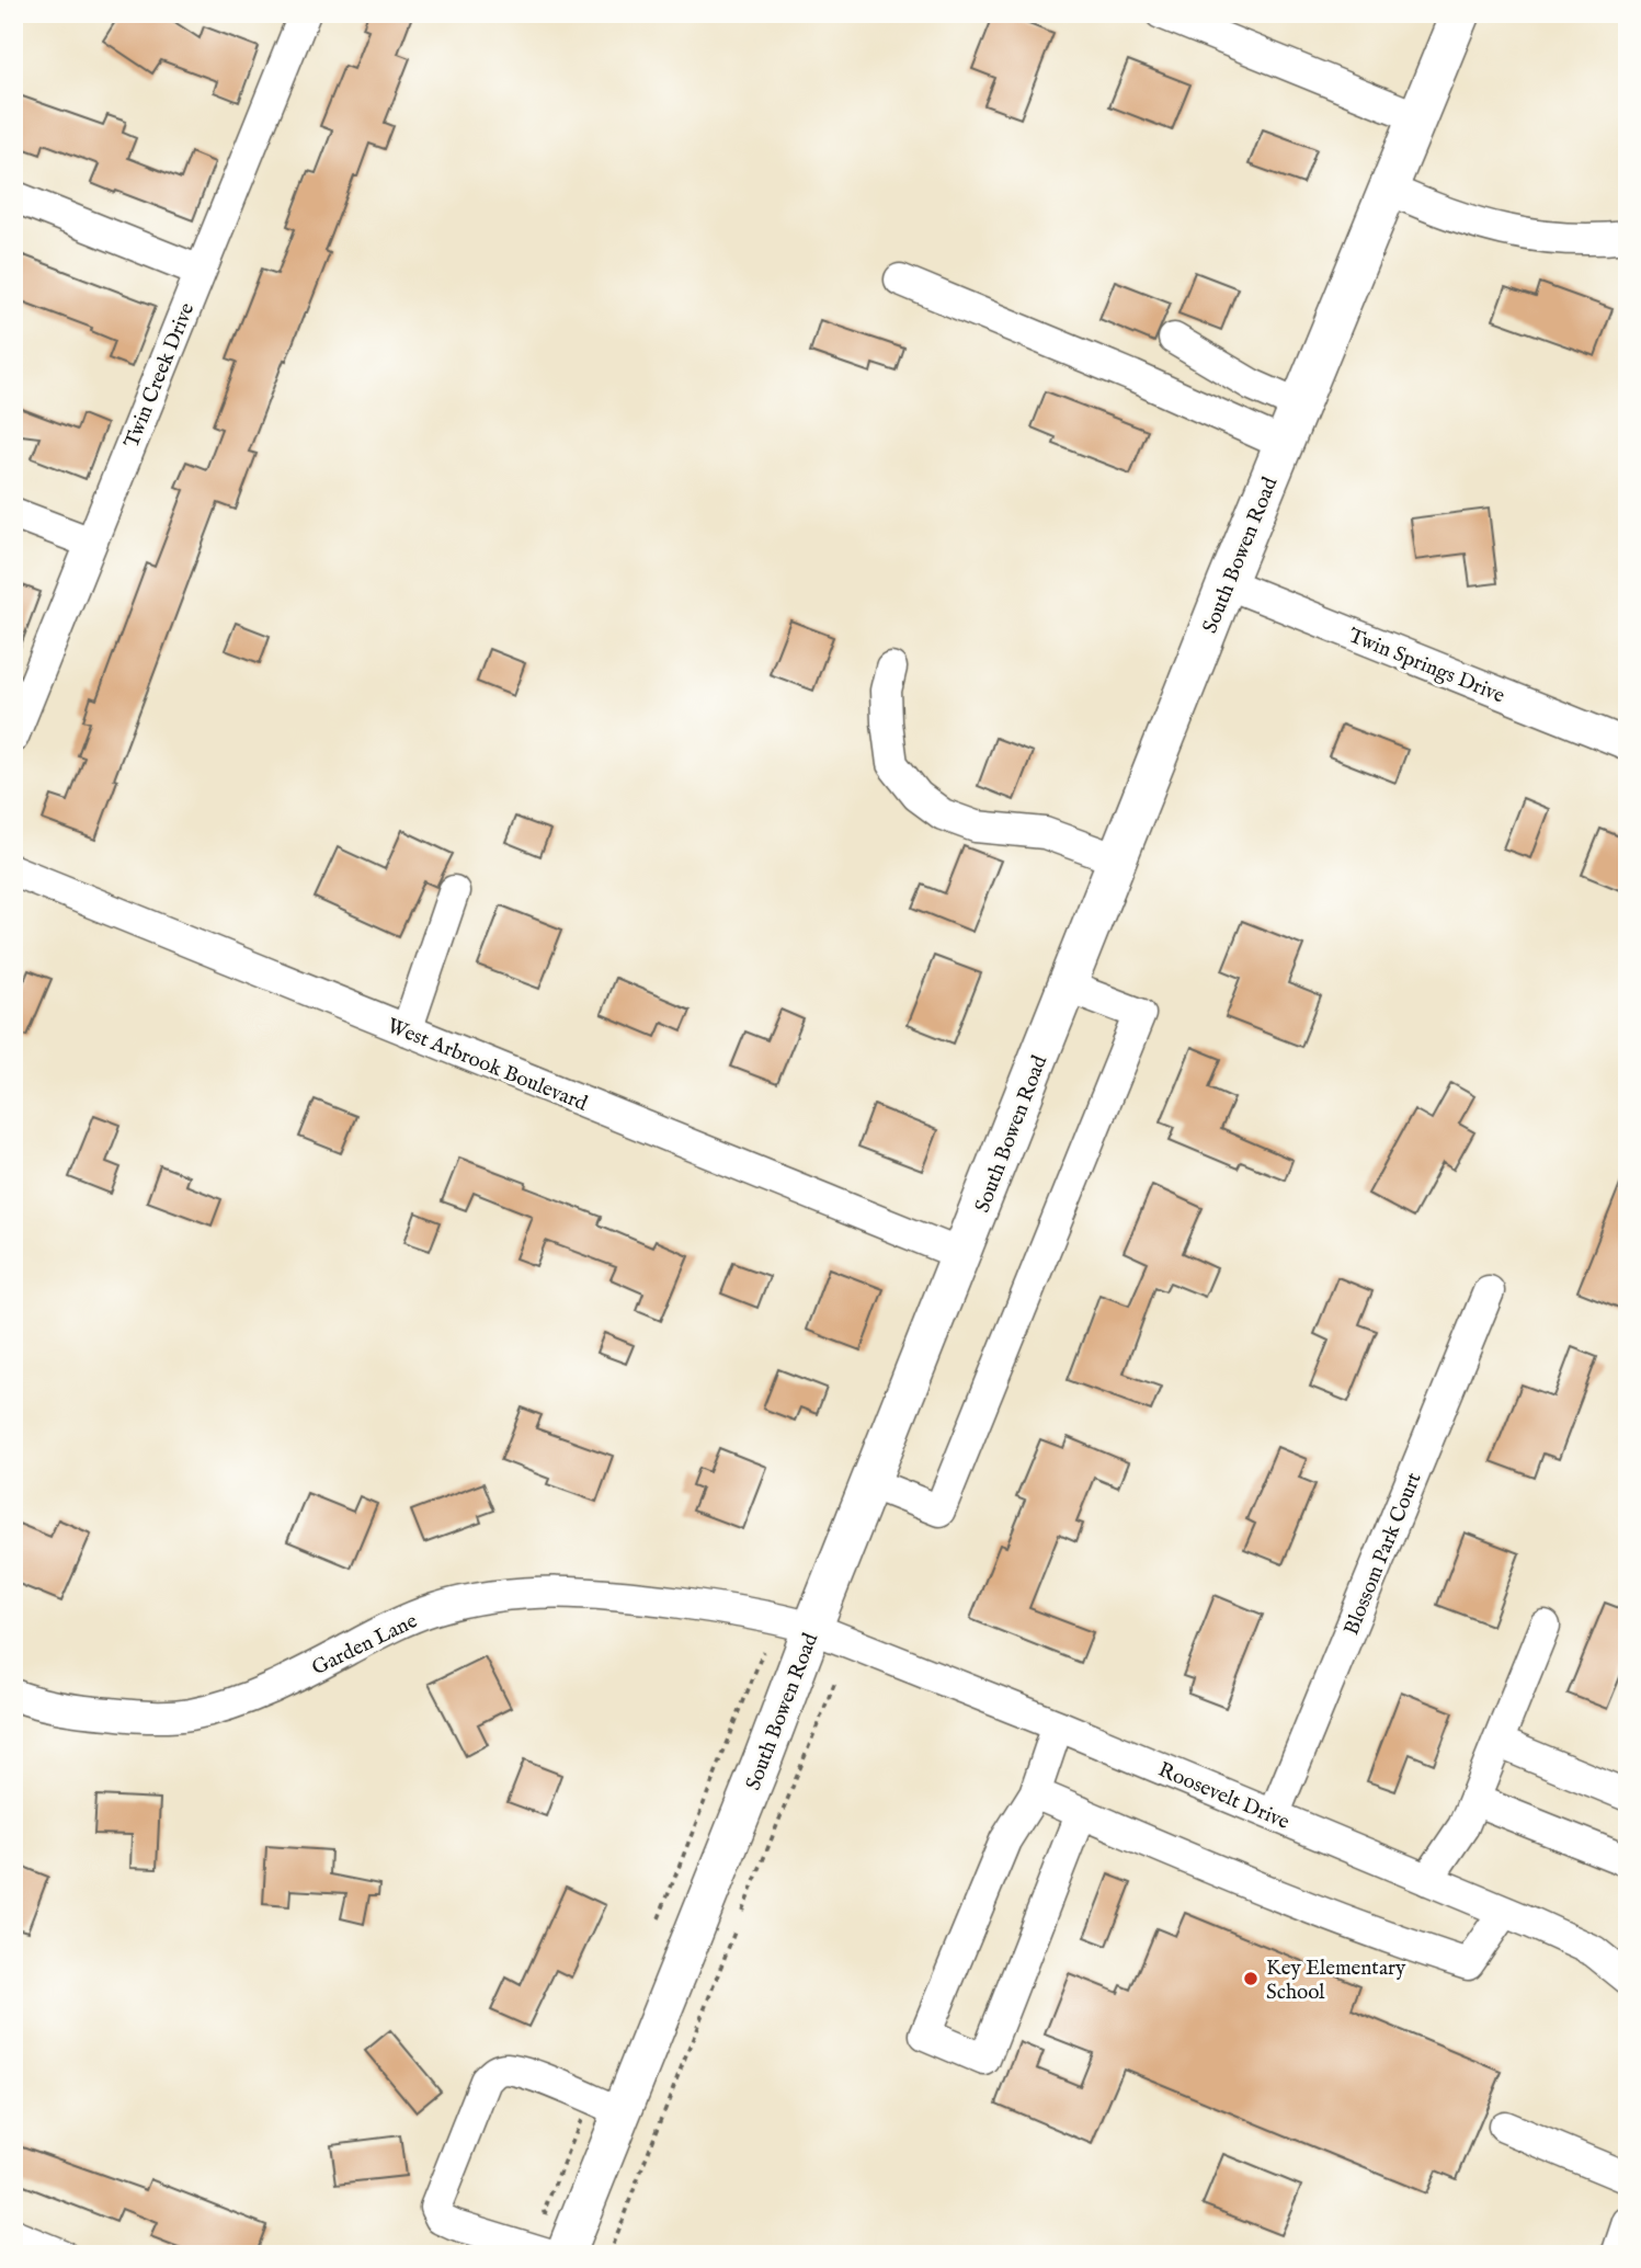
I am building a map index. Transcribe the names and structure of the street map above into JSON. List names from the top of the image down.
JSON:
{
  "streets": {
    "main road": ["South Bowen Road"],
    "street": [
      "Twin Creek Drive",
      "Twin Springs Drive",
      "West Arbrook Boulevard",
      "Blossom Park Court",
      "Garden Lane",
      "Roosevelt Drive"
    ]
  },
  "crossings": [
    ["South Bowen Road", "Twin Springs Drive"],
    ["South Bowen Road", "West Arbrook Boulevard"],
    ["South Bowen Road", "Garden Lane"],
    ["South Bowen Road", "Roosevelt Drive"],
    ["Blossom Park Court", "Roosevelt Drive"],
    ["Garden Lane", "Roosevelt Drive"]
  ],
  "places": ["Key Elementary School"]
}
